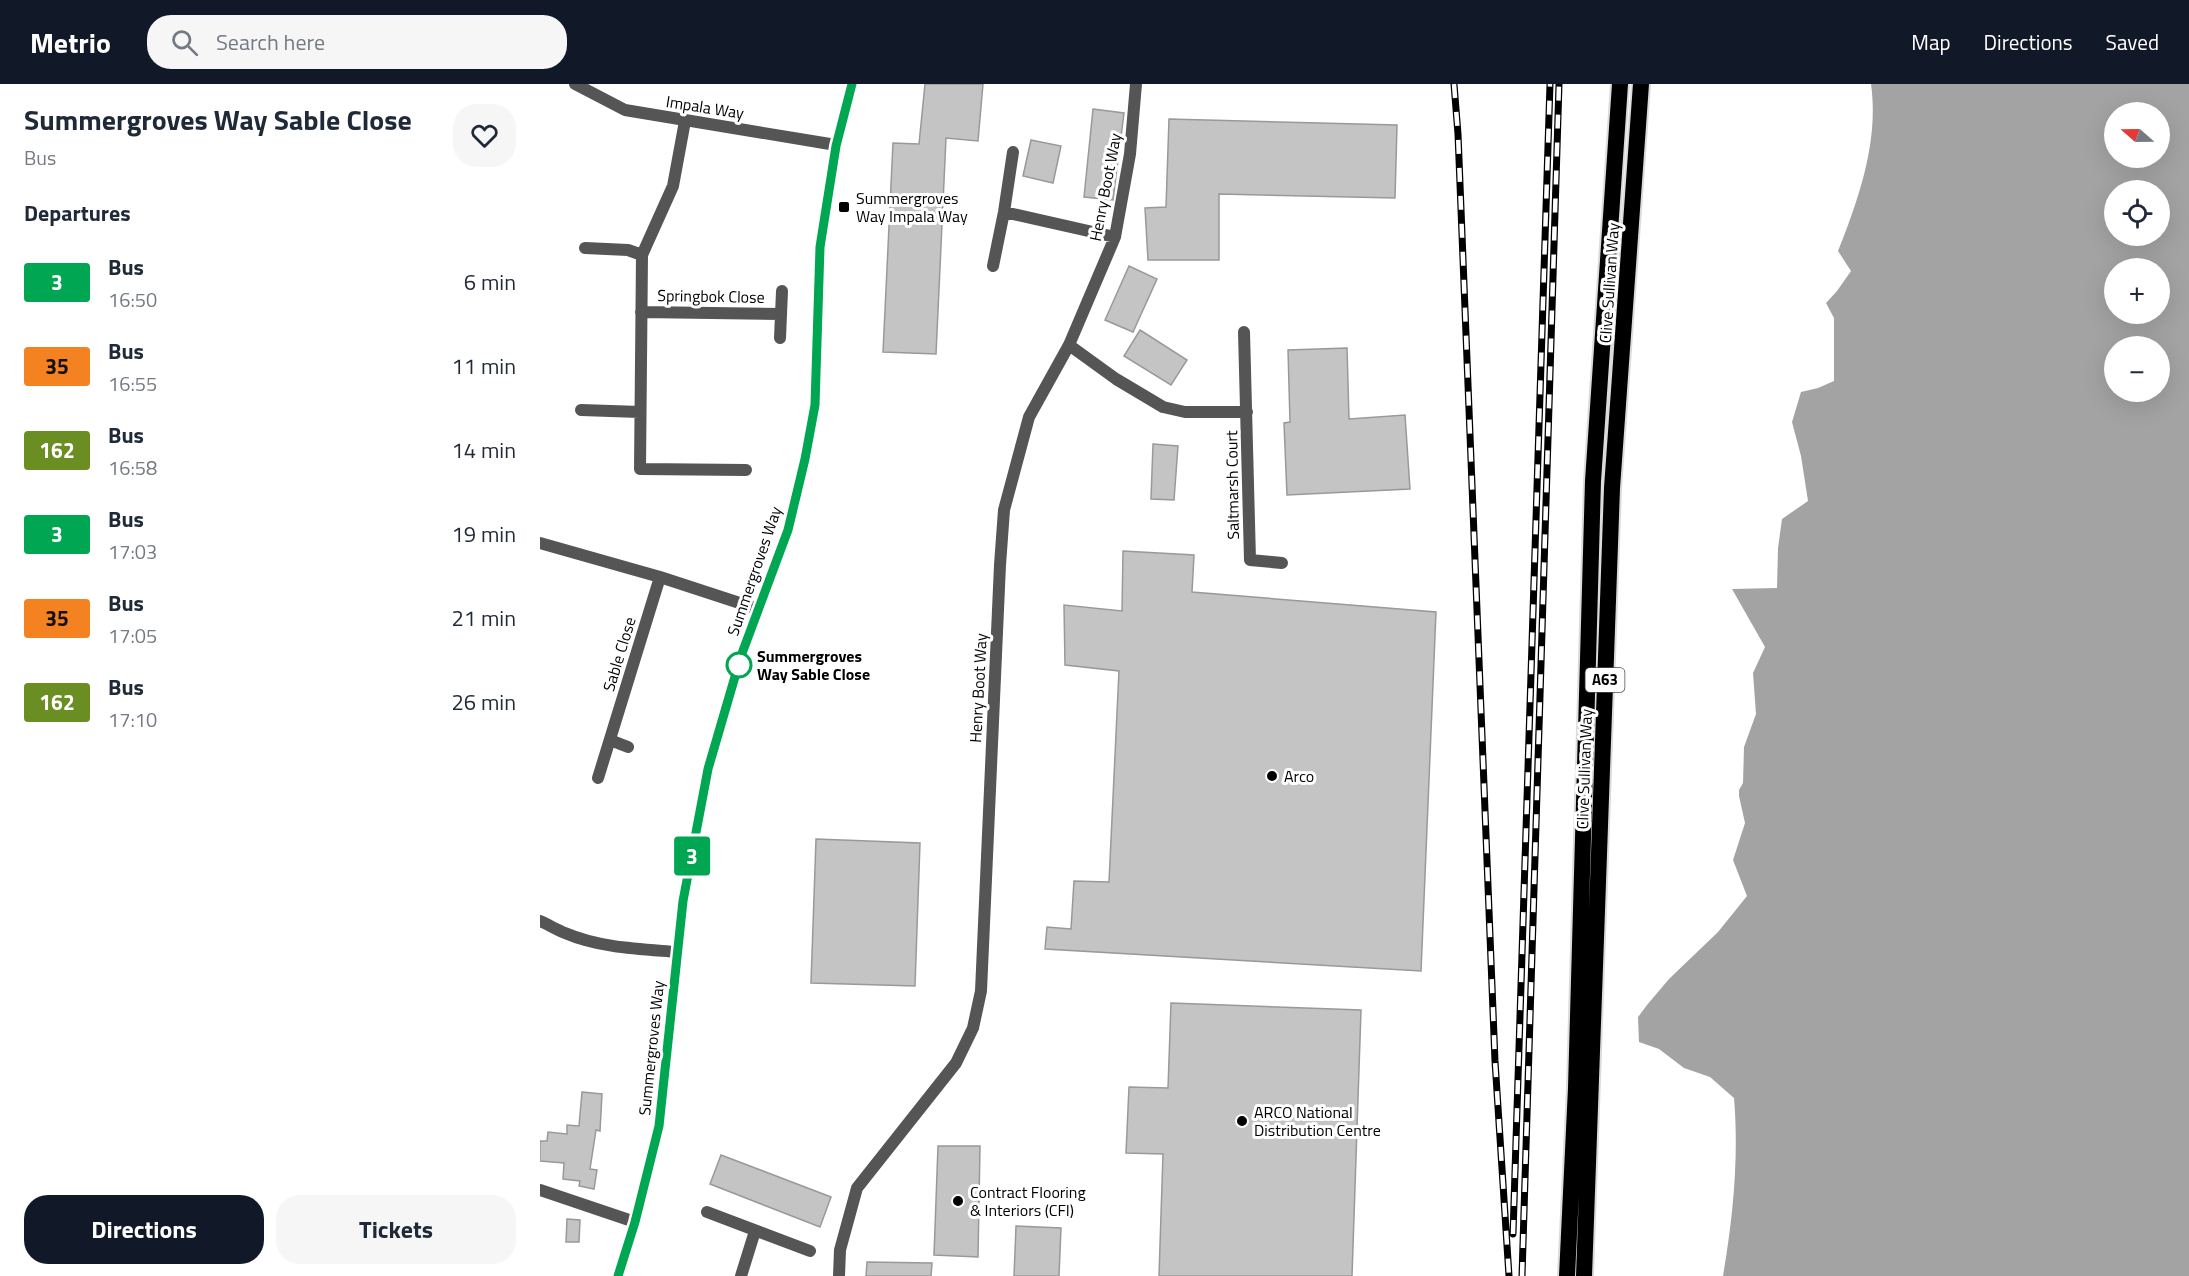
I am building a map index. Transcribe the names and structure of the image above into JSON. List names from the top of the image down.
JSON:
{
  "streets": {
    "highway": ["Clive Sullivan Way", "A63"],
    "street": [
      "Impala Way",
      "Henry Boot Way",
      "Springbok Close",
      "Saltmarsh Court",
      "Summergroves Way",
      "Sable Close"
    ]
  },
  "crossings": [
    ["Impala Way", "Springbok Close"],
    ["Impala Way", "Summergroves Way"],
    ["Henry Boot Way", "Saltmarsh Court"]
  ],
  "places": {
    "transit": ["Summergroves Way Impala Way"],
    "other": [
      "Summergroves Way Sable Close",
      "Arco",
      "ARCO National Distribution Centre",
      "Contract Flooring & Interiors (CFI)"
    ]
  },
  "lines": ["bus line 3"],
  "north": "left",
  "page": {
    "header": "Metrio",
    "search": "Search here",
    "nav": ["Map", "Directions", "Saved"],
    "heading": [
      ["Summergroves Way Sable Close", "Bus"],
      "Departures"
    ],
    "on_map": "3",
    "map_buttons": ["+", "−"],
    "list": [
      {
        "mark": "3",
        "name": "Bus",
        "note": "16:50",
        "value": "6 min"
      },
      {
        "mark": "35",
        "name": "Bus",
        "note": "16:55",
        "value": "11 min"
      },
      {
        "mark": "162",
        "name": "Bus",
        "note": "16:58",
        "value": "14 min"
      },
      {
        "mark": "3",
        "name": "Bus",
        "note": "17:03",
        "value": "19 min"
      },
      {
        "mark": "35",
        "name": "Bus",
        "note": "17:05",
        "value": "21 min"
      },
      {
        "mark": "162",
        "name": "Bus",
        "note": "17:10",
        "value": "26 min"
      }
    ],
    "buttons": ["Directions", "Tickets"]
  }
}
